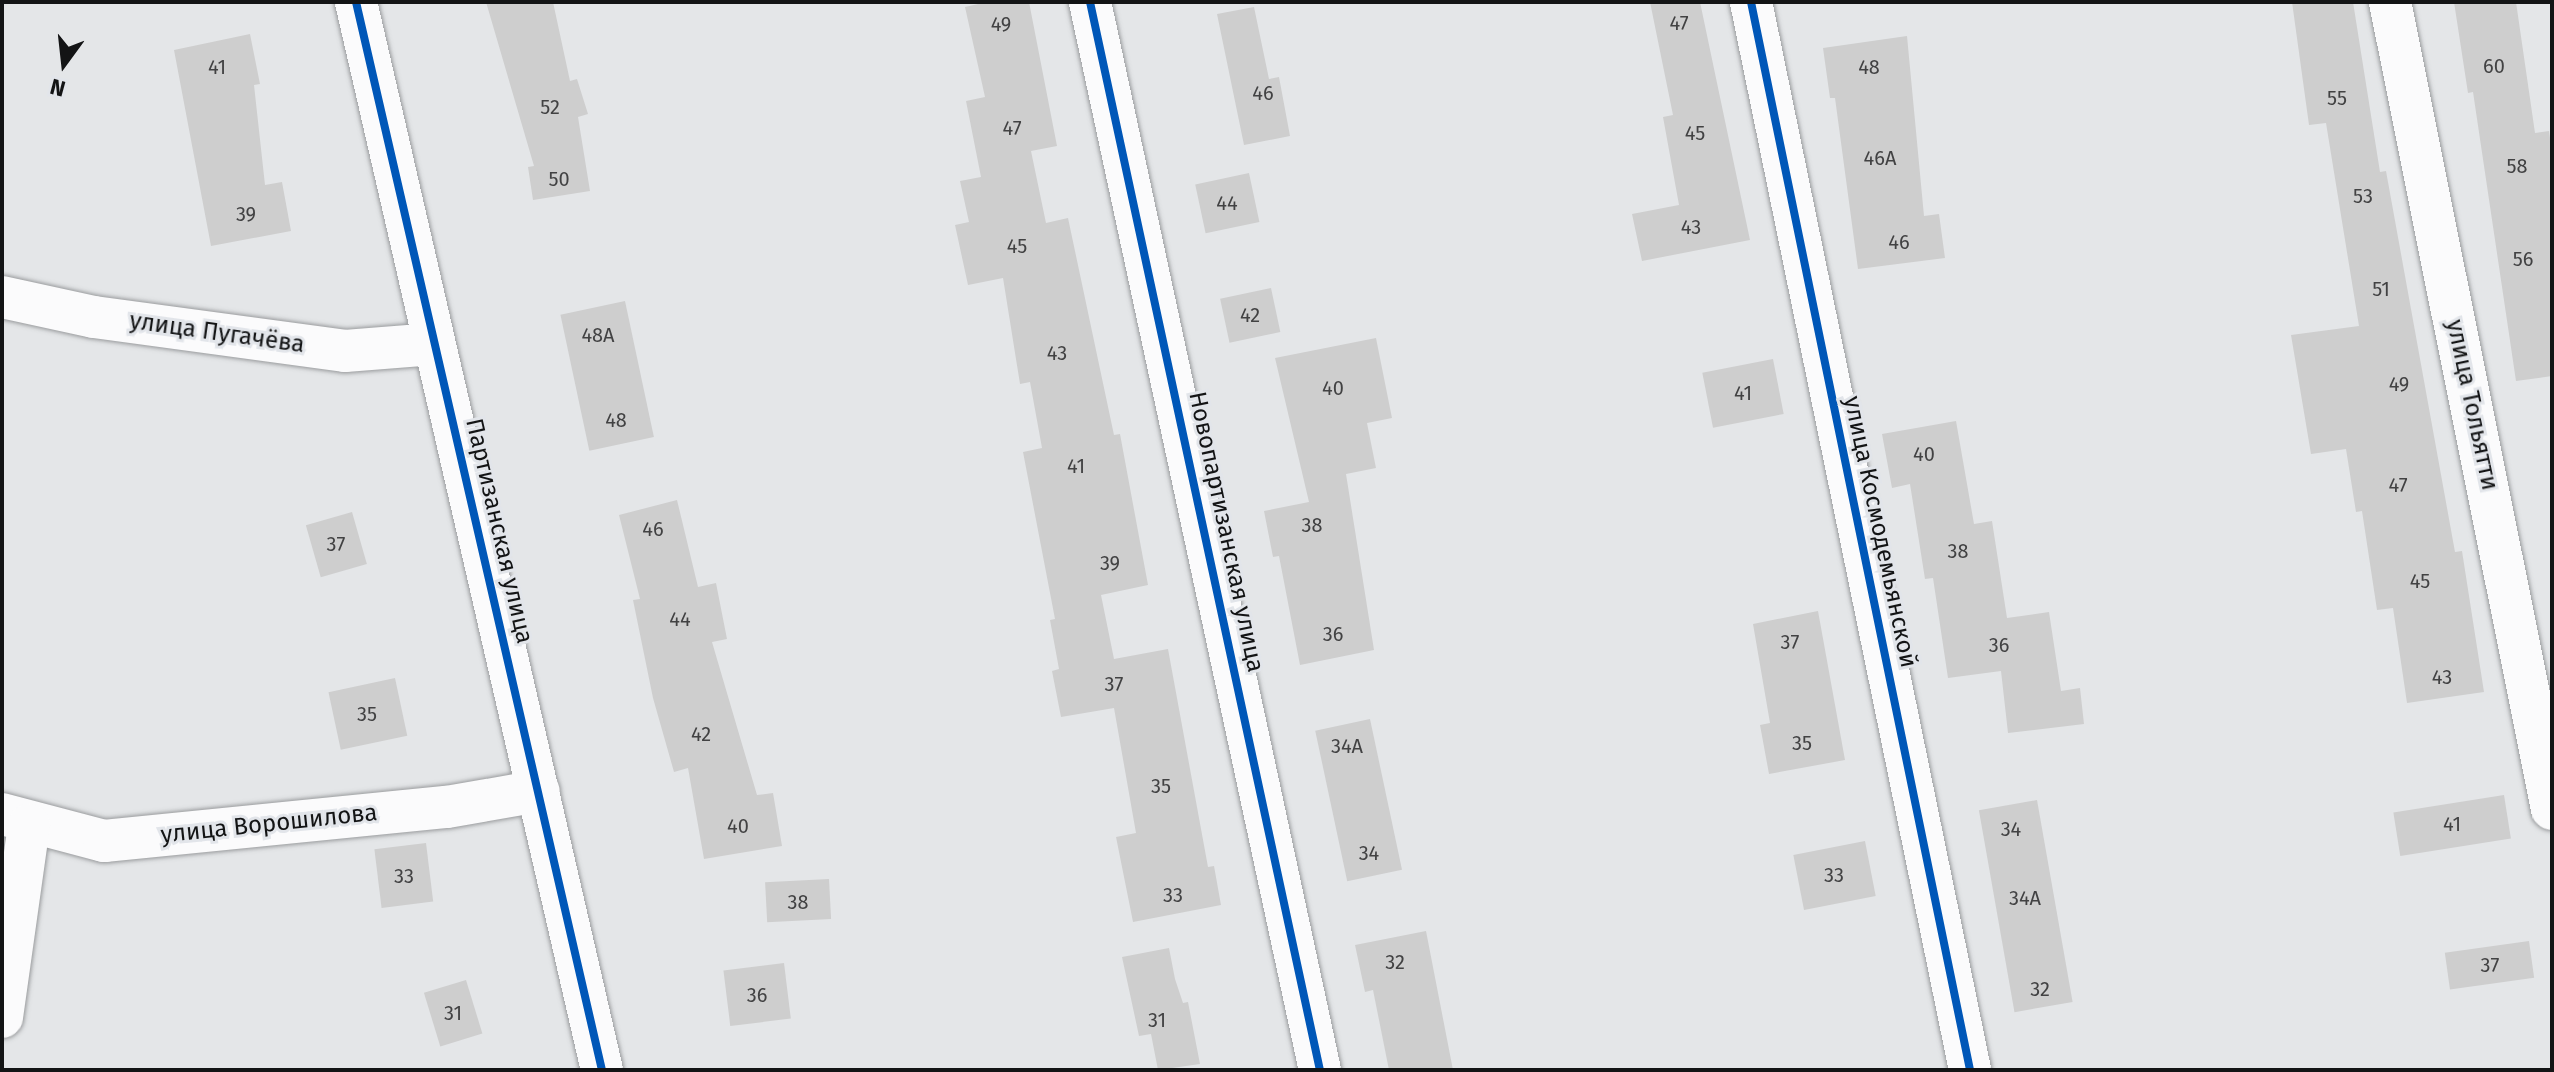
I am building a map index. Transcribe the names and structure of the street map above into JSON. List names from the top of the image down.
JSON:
{
  "streets": {
    "street": [
      "улица Пугачёва",
      "улица Тольятти",
      "Партизанская улица",
      "Новопартизанская улица",
      "улица Космодемьянской",
      "улица Ворошилова"
    ]
  },
  "crossings": [
    ["улица Пугачёва", "Партизанская улица"],
    ["Партизанская улица", "улица Ворошилова"]
  ],
  "house_numbers": [
    "47",
    "49",
    "60",
    "41",
    "48",
    "46",
    "55",
    "52",
    "47",
    "45",
    "46А",
    "58",
    "50",
    "53",
    "44",
    "39",
    "43",
    "46",
    "45",
    "56",
    "51",
    "42",
    "48А",
    "43",
    "49",
    "40",
    "41",
    "48",
    "40",
    "41",
    "47",
    "38",
    "46",
    "37",
    "38",
    "39",
    "45",
    "44",
    "36",
    "37",
    "36",
    "43",
    "37",
    "35",
    "42",
    "35",
    "34А",
    "35",
    "41",
    "40",
    "34",
    "34",
    "33",
    "33",
    "33",
    "34А",
    "38",
    "32",
    "37",
    "32",
    "36",
    "31",
    "31"
  ],
  "north": "bottom"
}
